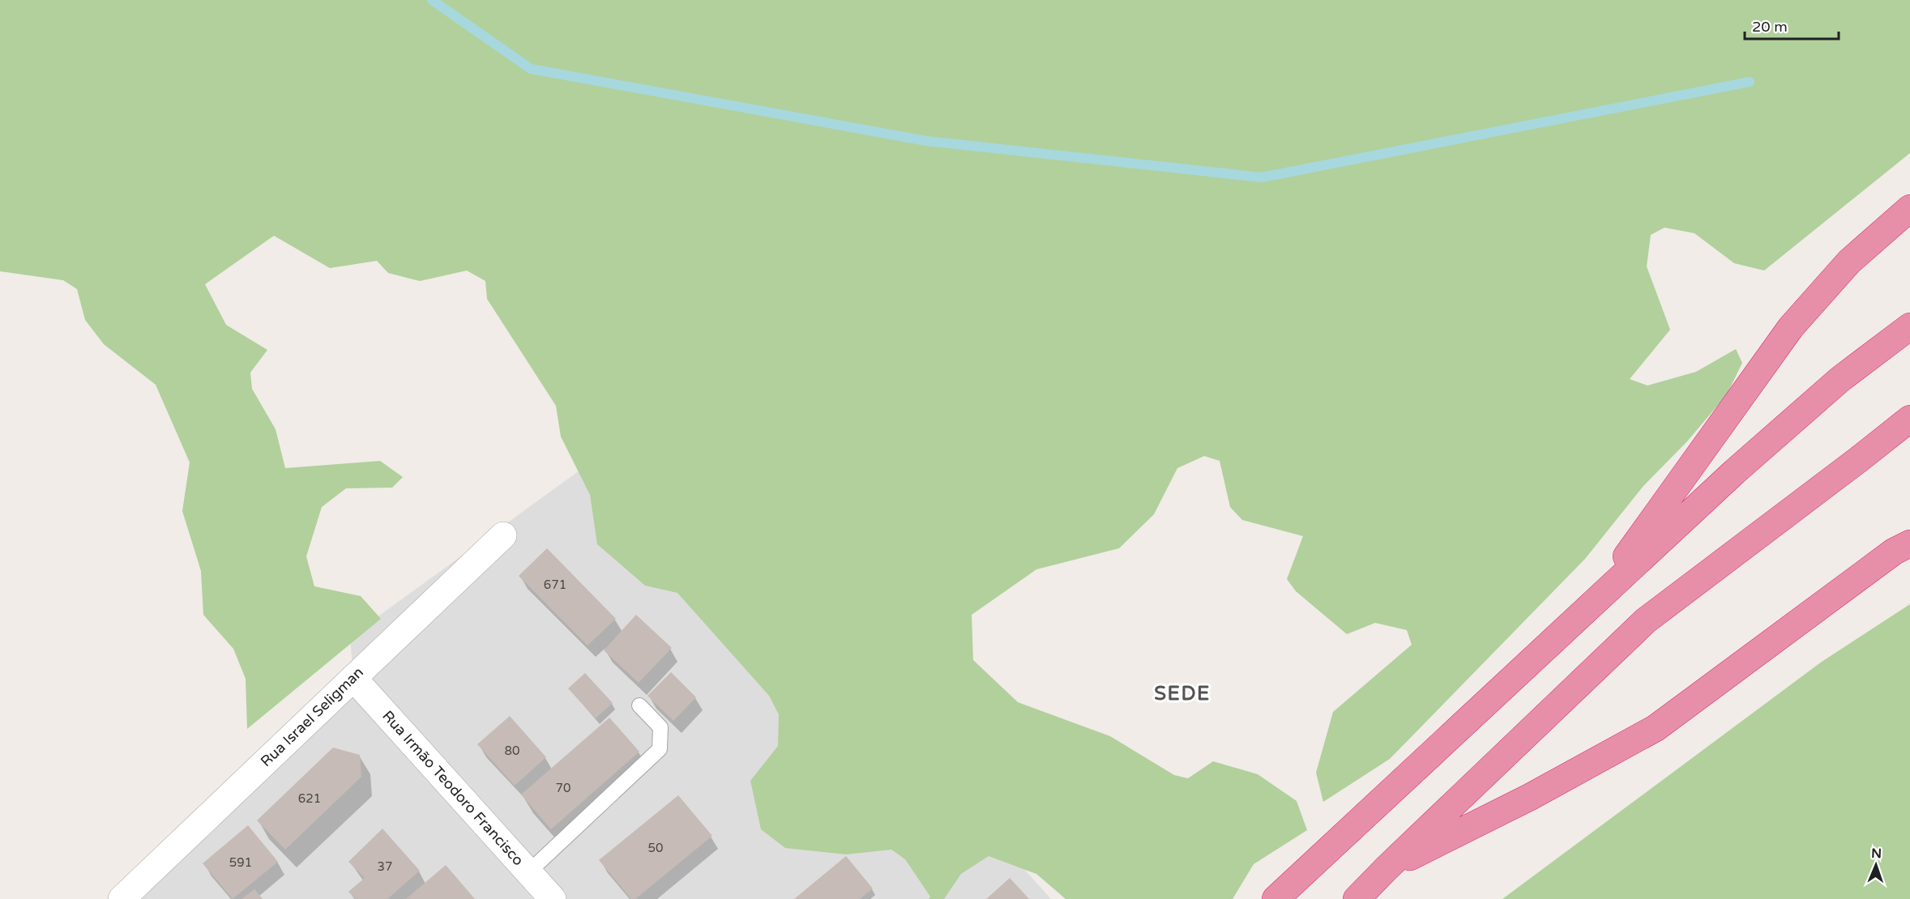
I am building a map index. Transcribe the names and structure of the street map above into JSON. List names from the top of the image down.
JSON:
{
  "streets": {
    "street": ["Rua Israel Seligman", "Rua Irmão Teodoro Francisco"]
  },
  "crossings": [
    ["Rua Israel Seligman", "Rua Irmão Teodoro Francisco"]
  ],
  "districts": ["SEDE"],
  "house_numbers": [
    "671",
    "80",
    "70",
    "621",
    "50",
    "591",
    "37"
  ],
  "scale_bar": "20 m",
  "north": "top"
}
